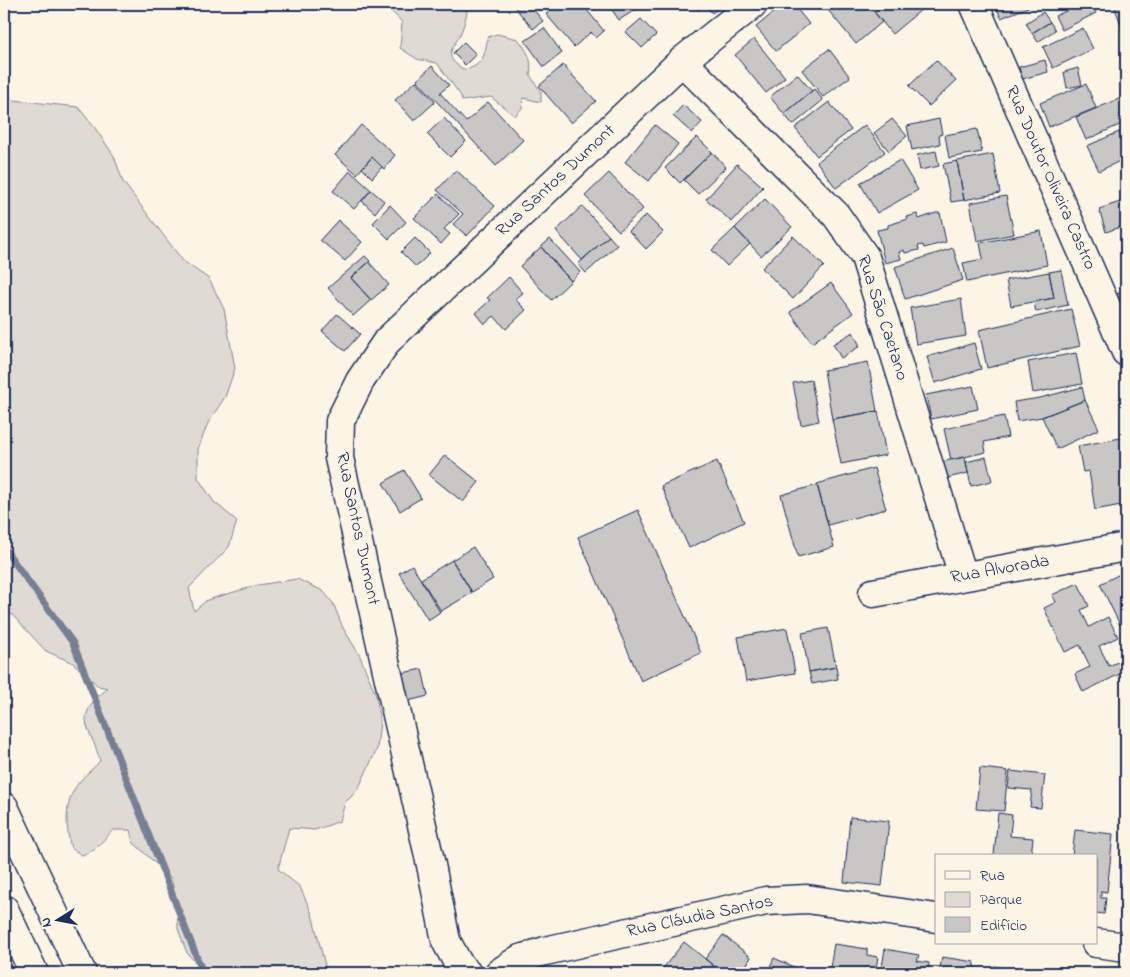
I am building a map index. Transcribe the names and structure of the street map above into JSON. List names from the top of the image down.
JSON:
{
  "streets": {
    "street": [
      "Rua Doutor Oliveira Castro",
      "Rua Santos Dumont",
      "Rua São Caetano",
      "Rua Alvorada",
      "Rua Cláudia Santos"
    ]
  },
  "crossings": [
    ["Rua Santos Dumont", "Rua São Caetano"],
    ["Rua São Caetano", "Rua Alvorada"]
  ],
  "legend": ["Rua", "Parque", "Edifício"],
  "north": "left"
}
